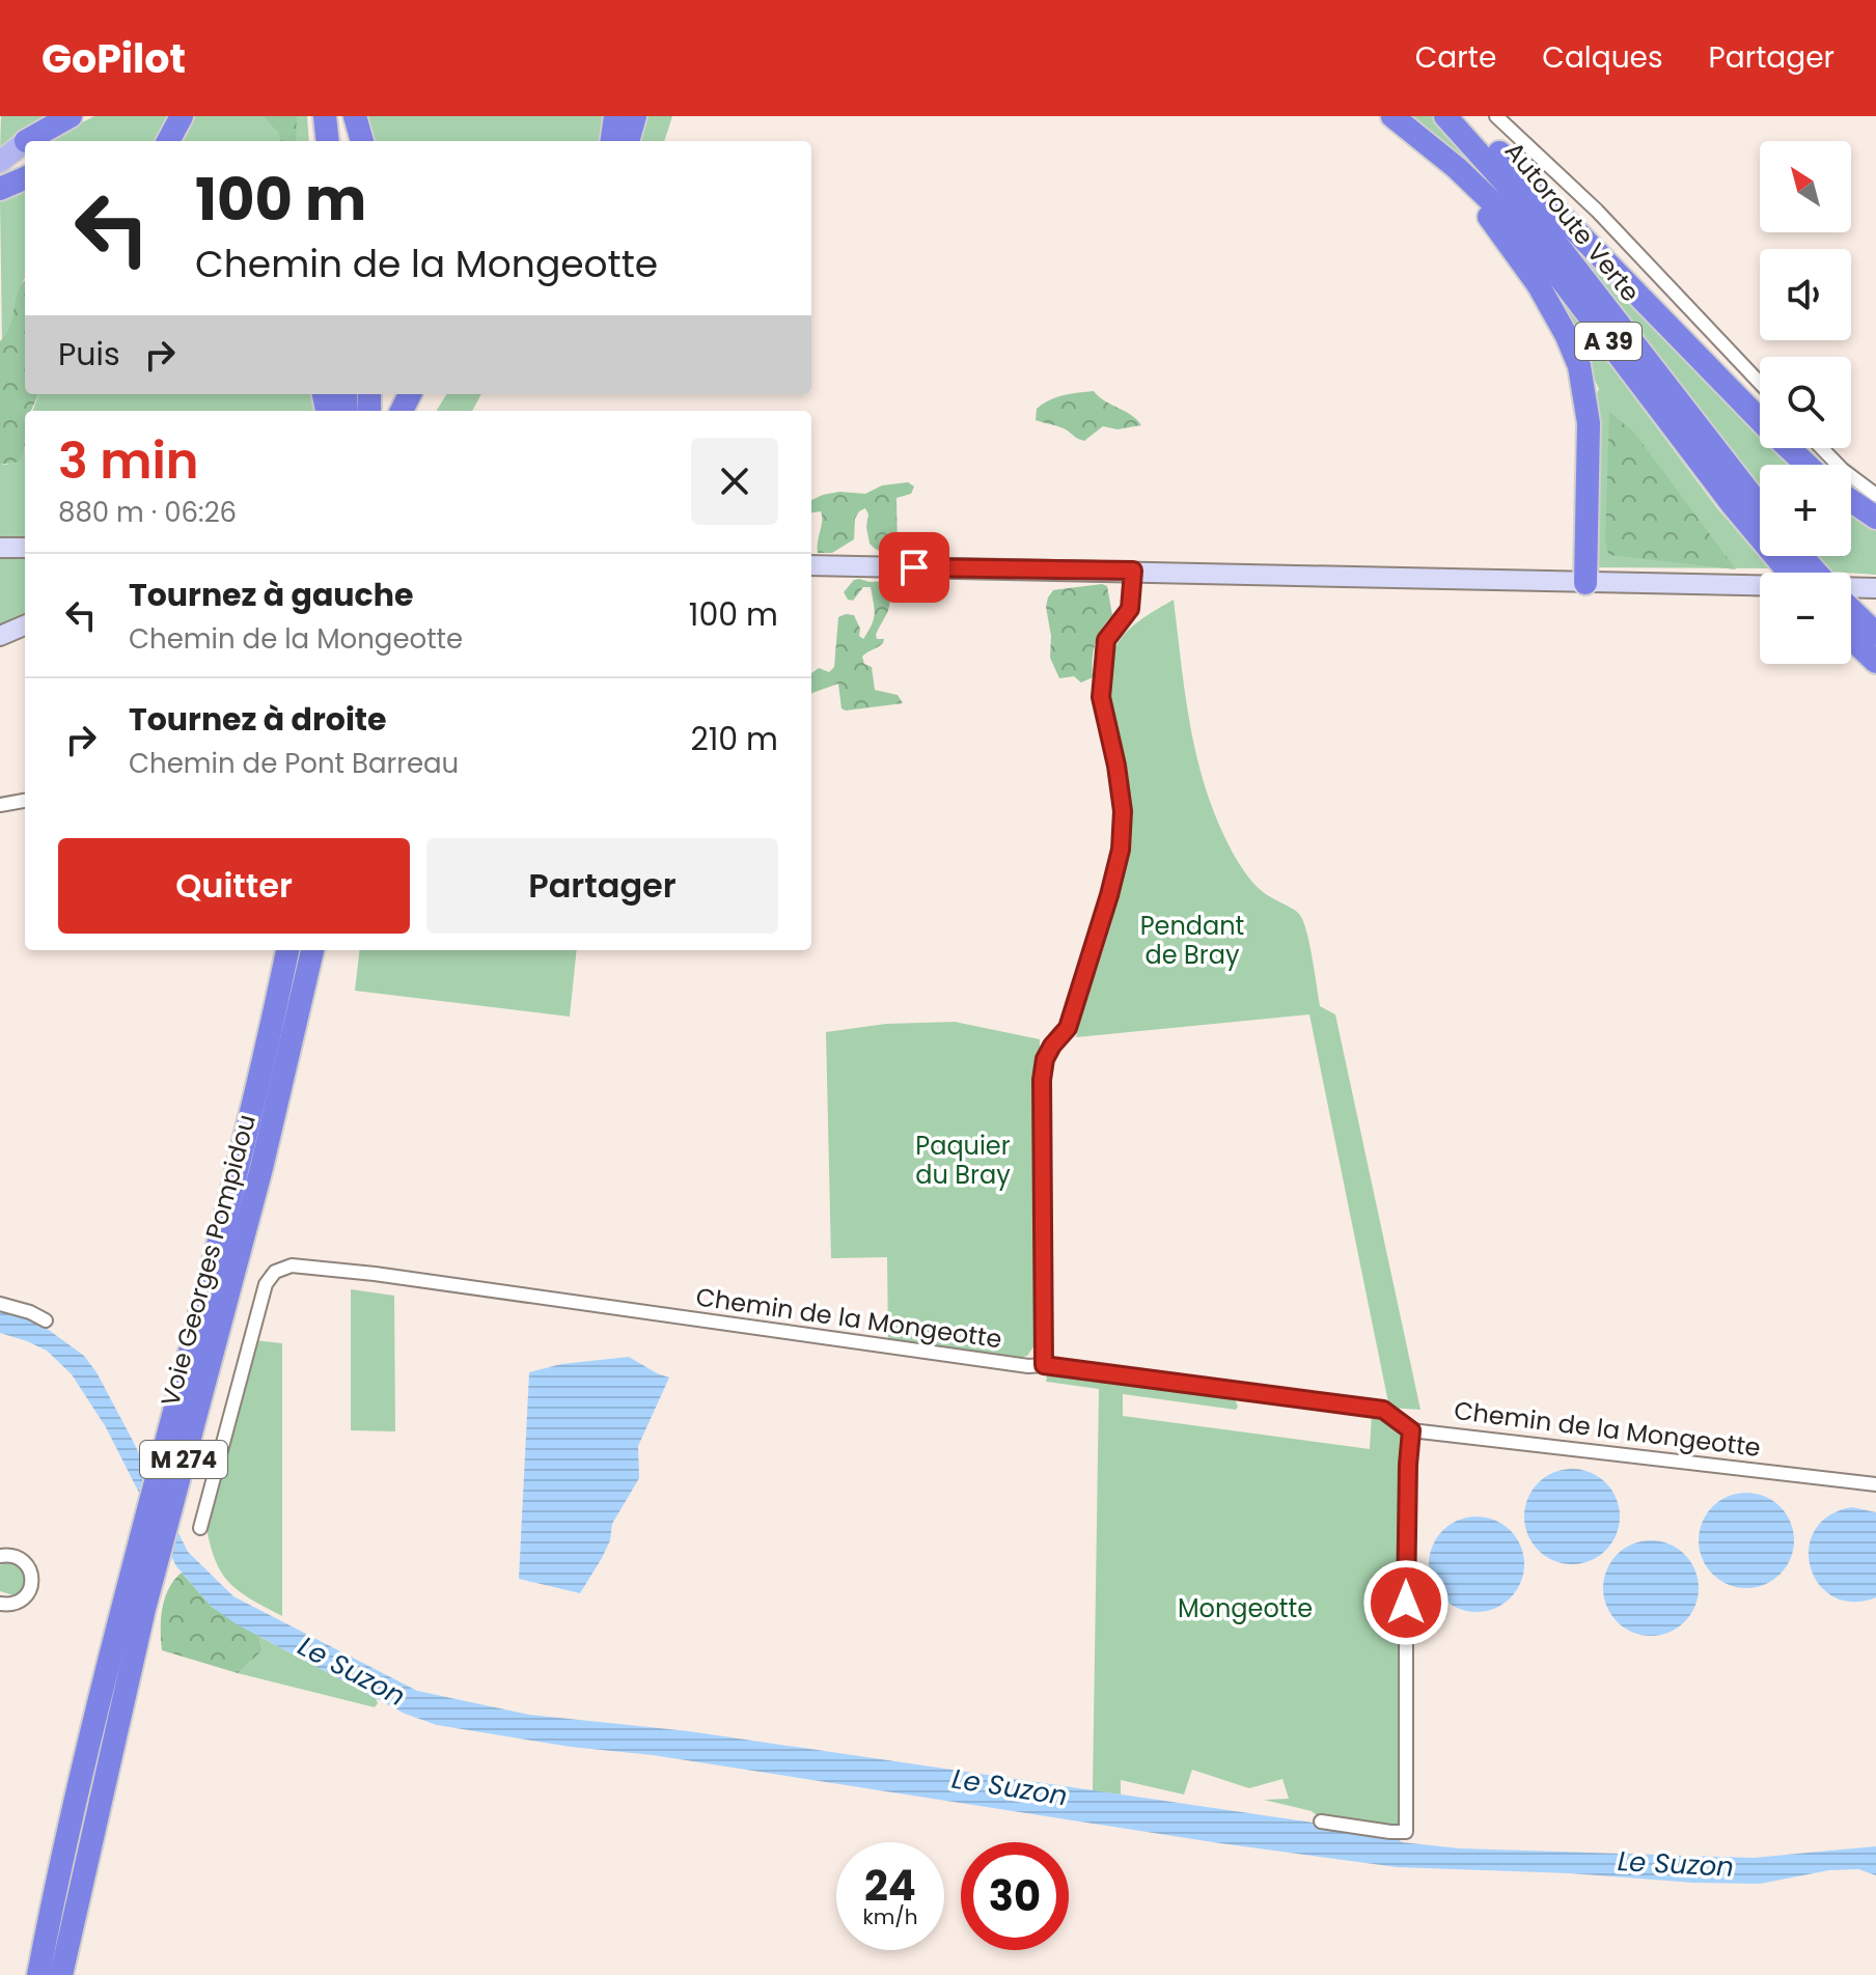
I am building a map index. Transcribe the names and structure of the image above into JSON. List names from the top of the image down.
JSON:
{
  "streets": {
    "highway": [
      "Autoroute Verte",
      "A 39",
      "Voie Georges Pompidou",
      "M 274"
    ],
    "street": ["Chemin de la Mongeotte"]
  },
  "water": ["Le Suzon"],
  "parks": ["Pendant de Bray", "Paquier du Bray", "Mongeotte"],
  "north": "top left",
  "page": {
    "header": "GoPilot",
    "nav": ["Carte", "Calques", "Partager"],
    "map_buttons": ["+", "−"],
    "turn": ["100 m", "Chemin de la Mongeotte"],
    "then": "Puis",
    "heading": ["3 min", "880 m · 06:26"],
    "list": [
      {
        "name": "Tournez à gauche",
        "note": "Chemin de la Mongeotte",
        "value": "100 m"
      },
      {
        "name": "Tournez à droite",
        "note": "Chemin de Pont Barreau",
        "value": "210 m"
      }
    ],
    "buttons": ["Quitter", "Partager"],
    "speed": "24 km/h",
    "limit": "30"
  }
}
